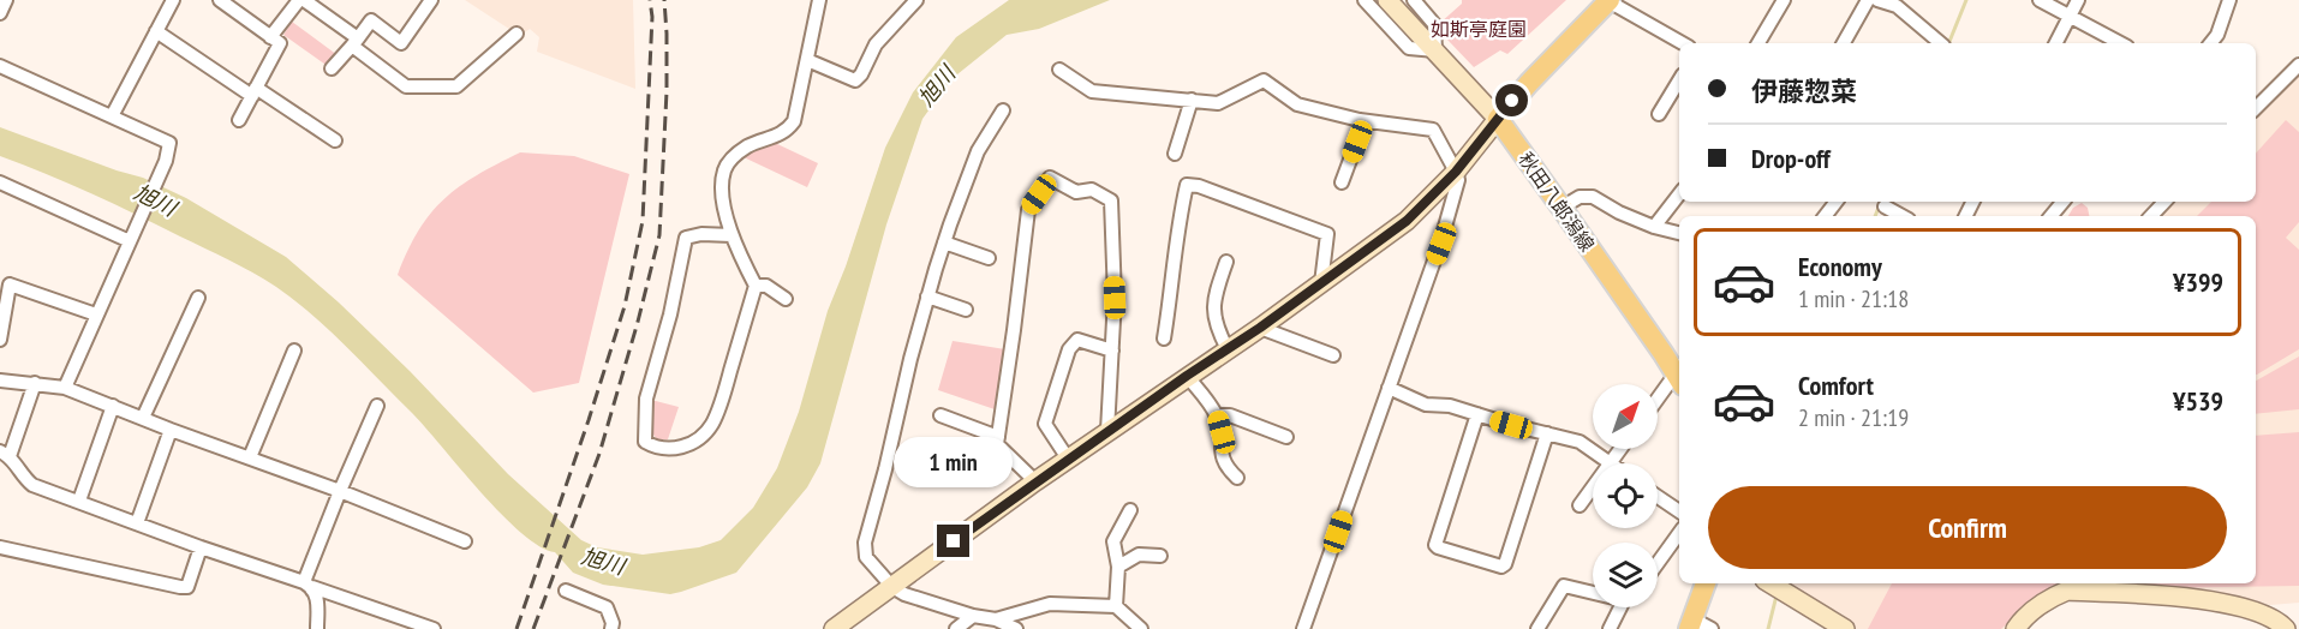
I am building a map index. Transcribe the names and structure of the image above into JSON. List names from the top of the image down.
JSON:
{
  "streets": {
    "main road": ["秋田八郎潟線"]
  },
  "water": ["旭川"],
  "parks": ["如斯亭庭園"],
  "north": "top right",
  "page": {
    "banner": ["伊藤惣菜", "Drop-off"],
    "list": [
      {
        "name": "Economy",
        "note": "1 min · 21:18",
        "value": "¥399"
      },
      {
        "name": "Comfort",
        "note": "2 min · 21:19",
        "value": "¥539"
      }
    ],
    "bubble": "1 min",
    "buttons": "Confirm"
  }
}
